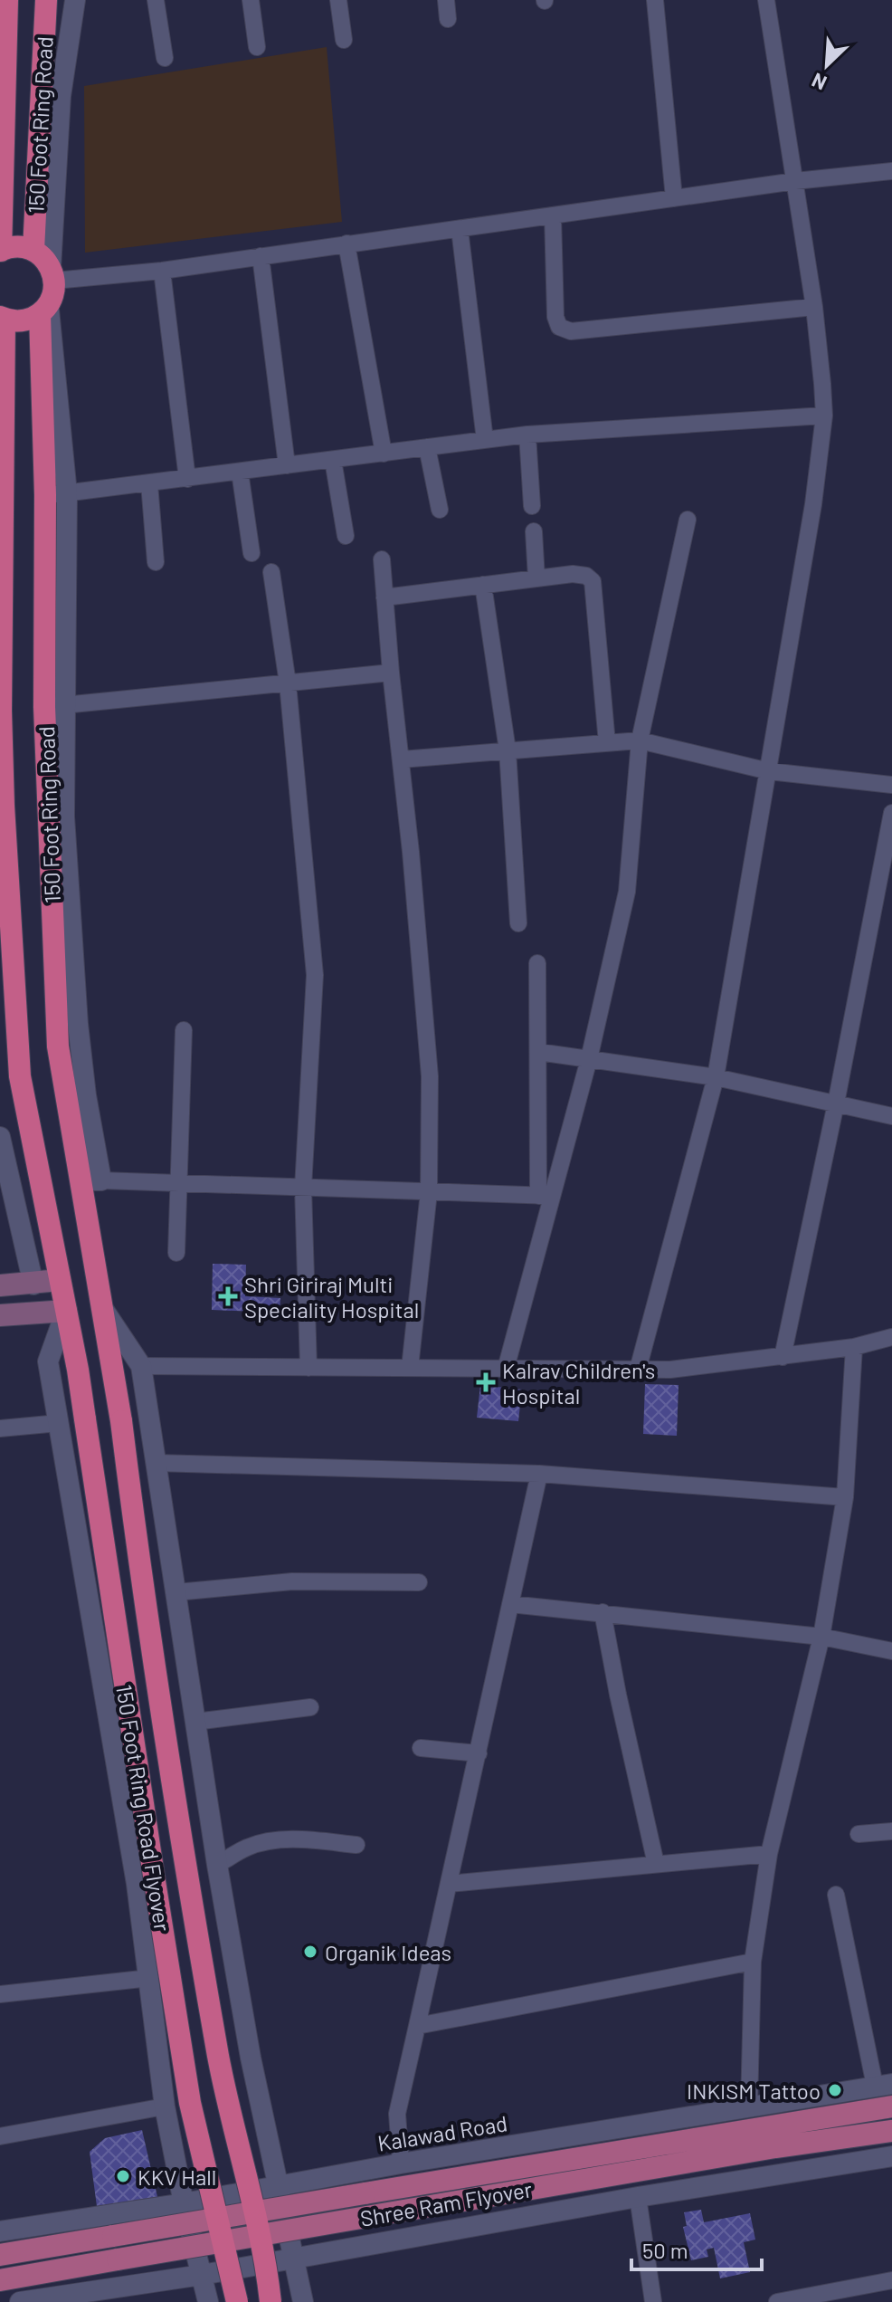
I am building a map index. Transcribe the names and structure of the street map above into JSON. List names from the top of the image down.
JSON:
{
  "streets": {
    "highway": ["150 Foot Ring Road", "150 Foot Ring Road Flyover"],
    "main road": ["Shree Ram Flyover"],
    "street": ["Kalawad Road"]
  },
  "crossings": [
    ["150 Foot Ring Road", "150 Foot Ring Road Flyover"]
  ],
  "places": {
    "health": ["Shri Giriraj Multi Speciality Hospital", "Kalrav Children's Hospital"],
    "other": ["Organik Ideas", "INKISM Tattoo", "KKV Hall"]
  },
  "scale_bar": "50 m",
  "north": "bottom left"
}
